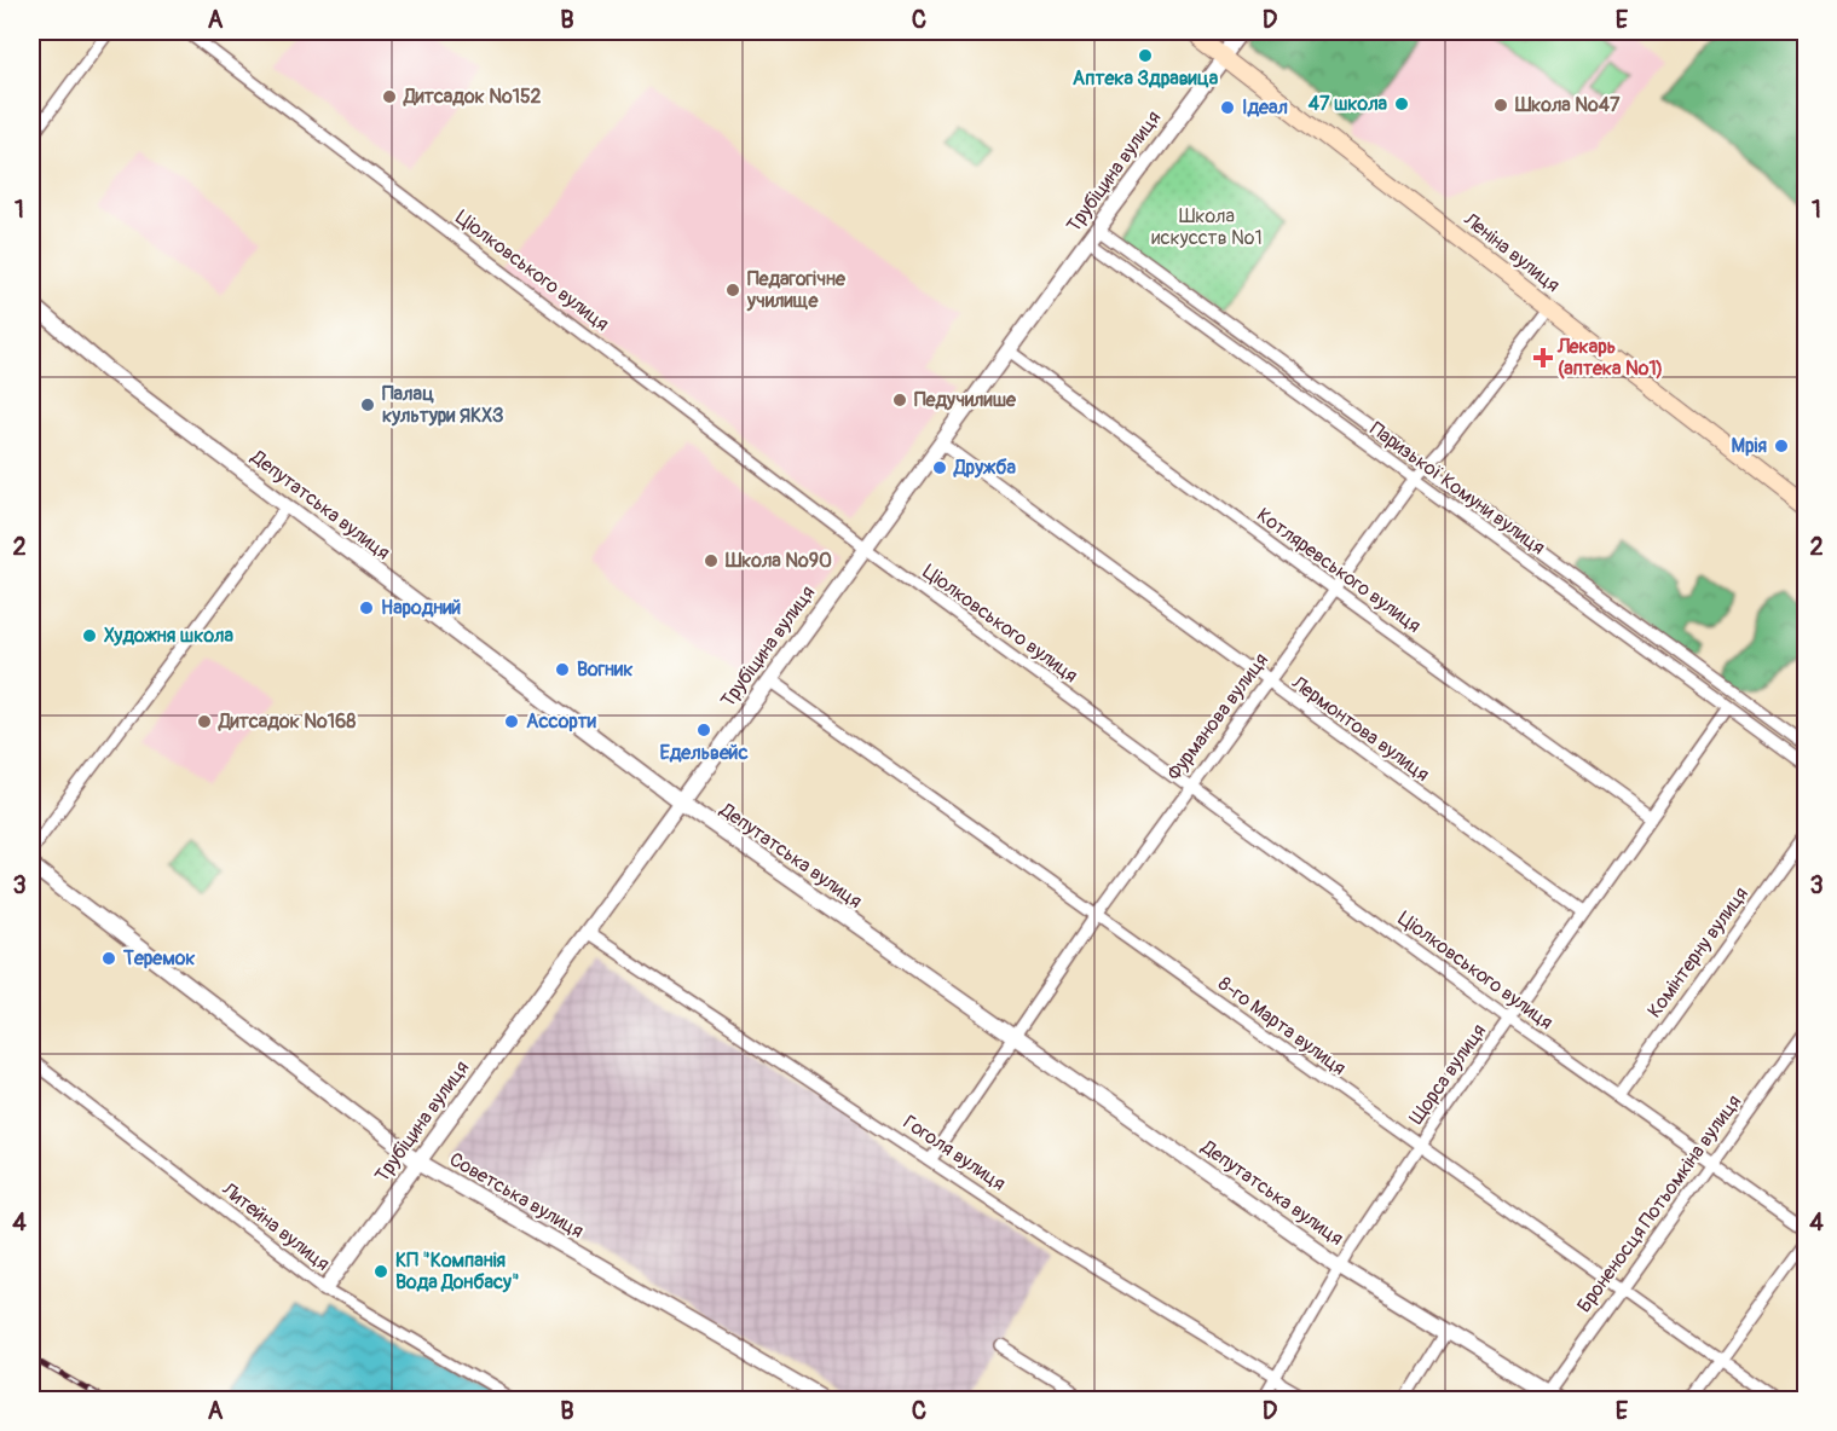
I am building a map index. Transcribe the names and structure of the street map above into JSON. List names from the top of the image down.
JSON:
{
  "streets": {
    "main road": ["Леніна вулиця"],
    "street": [
      "Трубіцина вулиця",
      "Ціолковського вулиця",
      "Паризької Комуни вулиця",
      "Депутатська вулиця",
      "Котляревського вулиця",
      "Фурманова вулиця",
      "Лермонтова вулиця",
      "Комінтерну вулиця",
      "8-го Марта вулиця",
      "Щорса вулиця",
      "Гоголя вулиця",
      "Советська вулиця",
      "Броненосця Потьомкіна вулиця",
      "Литейна вулиця"
    ]
  },
  "crossings": [
    ["Трубіцина вулиця", "Леніна вулиця"],
    ["Трубіцина вулиця", "Ціолковського вулиця"],
    ["Трубіцина вулиця", "Паризької Комуни вулиця"],
    ["Трубіцина вулиця", "Депутатська вулиця"],
    ["Трубіцина вулиця", "Котляревського вулиця"],
    ["Трубіцина вулиця", "Лермонтова вулиця"],
    ["Трубіцина вулиця", "8-го Марта вулиця"],
    ["Трубіцина вулиця", "Гоголя вулиця"],
    ["Трубіцина вулиця", "Советська вулиця"],
    ["Трубіцина вулиця", "Литейна вулиця"],
    ["Леніна вулиця", "Фурманова вулиця"],
    ["Ціолковського вулиця", "Фурманова вулиця"],
    ["Ціолковського вулиця", "Комінтерну вулиця"],
    ["Ціолковського вулиця", "Щорса вулиця"],
    ["Ціолковського вулиця", "Броненосця Потьомкіна вулиця"],
    ["Паризької Комуни вулиця", "Фурманова вулиця"],
    ["Паризької Комуни вулиця", "Щорса вулиця"],
    ["Депутатська вулиця", "Фурманова вулиця"],
    ["Депутатська вулиця", "Щорса вулиця"],
    ["Депутатська вулиця", "Броненосця Потьомкіна вулиця"],
    ["Котляревського вулиця", "Фурманова вулиця"],
    ["Котляревського вулиця", "Щорса вулиця"],
    ["Фурманова вулиця", "Лермонтова вулиця"],
    ["Фурманова вулиця", "8-го Марта вулиця"],
    ["Фурманова вулиця", "Гоголя вулиця"],
    ["Лермонтова вулиця", "Щорса вулиця"],
    ["8-го Марта вулиця", "Щорса вулиця"],
    ["8-го Марта вулиця", "Броненосця Потьомкіна вулиця"],
    ["Щорса вулиця", "Гоголя вулиця"]
  ],
  "parks": ["Школа искусств №1"],
  "places": {
    "other": [
      "Аптека Здравица",
      "Дитсадок №152",
      "47 школа",
      "Школа №47",
      "Ідеал",
      "Педагогічне училище",
      "Педучилише",
      "Палац культури ЯКХЗ",
      "Мрія",
      "Дружба",
      "Школа №90",
      "Народний",
      "Художня школа",
      "Вогник",
      "Дитсадок №168",
      "Ассорти",
      "Едельвейс",
      "Теремок",
      "КП \"Компанія Вода Донбасу\""
    ],
    "health": ["Лекарь (аптека №1)"]
  },
  "grid": {
    "columns": [
      "A",
      "B",
      "C",
      "D",
      "E"
    ],
    "rows": [
      "1",
      "2",
      "3",
      "4"
    ]
  }
}
